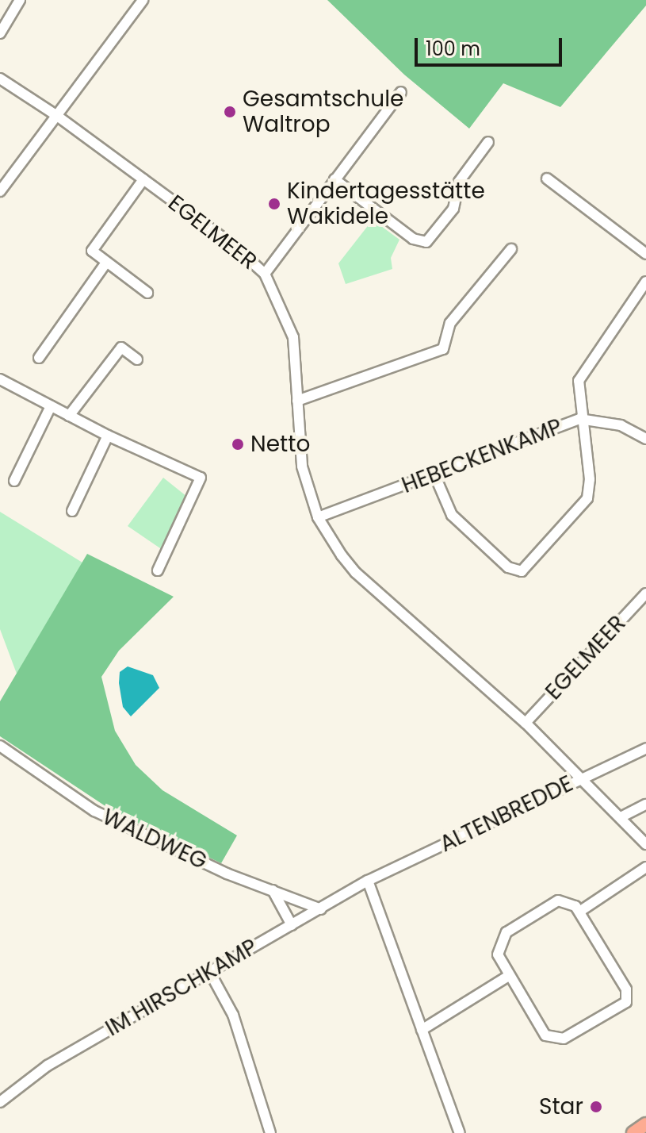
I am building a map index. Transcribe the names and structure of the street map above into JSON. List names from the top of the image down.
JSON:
{
  "streets": {
    "street": [
      "EGELMEER",
      "HEBECKENKAMP",
      "ALTENBREDDE",
      "WALDWEG",
      "IM HIRSCHKAMP"
    ]
  },
  "crossings": [
    ["EGELMEER", "HEBECKENKAMP"],
    ["EGELMEER", "ALTENBREDDE"],
    ["ALTENBREDDE", "IM HIRSCHKAMP"],
    ["WALDWEG", "IM HIRSCHKAMP"]
  ],
  "places": [
    "Gesamtschule Waltrop",
    "Kindertagesstätte Wakidele",
    "Netto",
    "Star"
  ],
  "scale_bar": "100 m"
}
